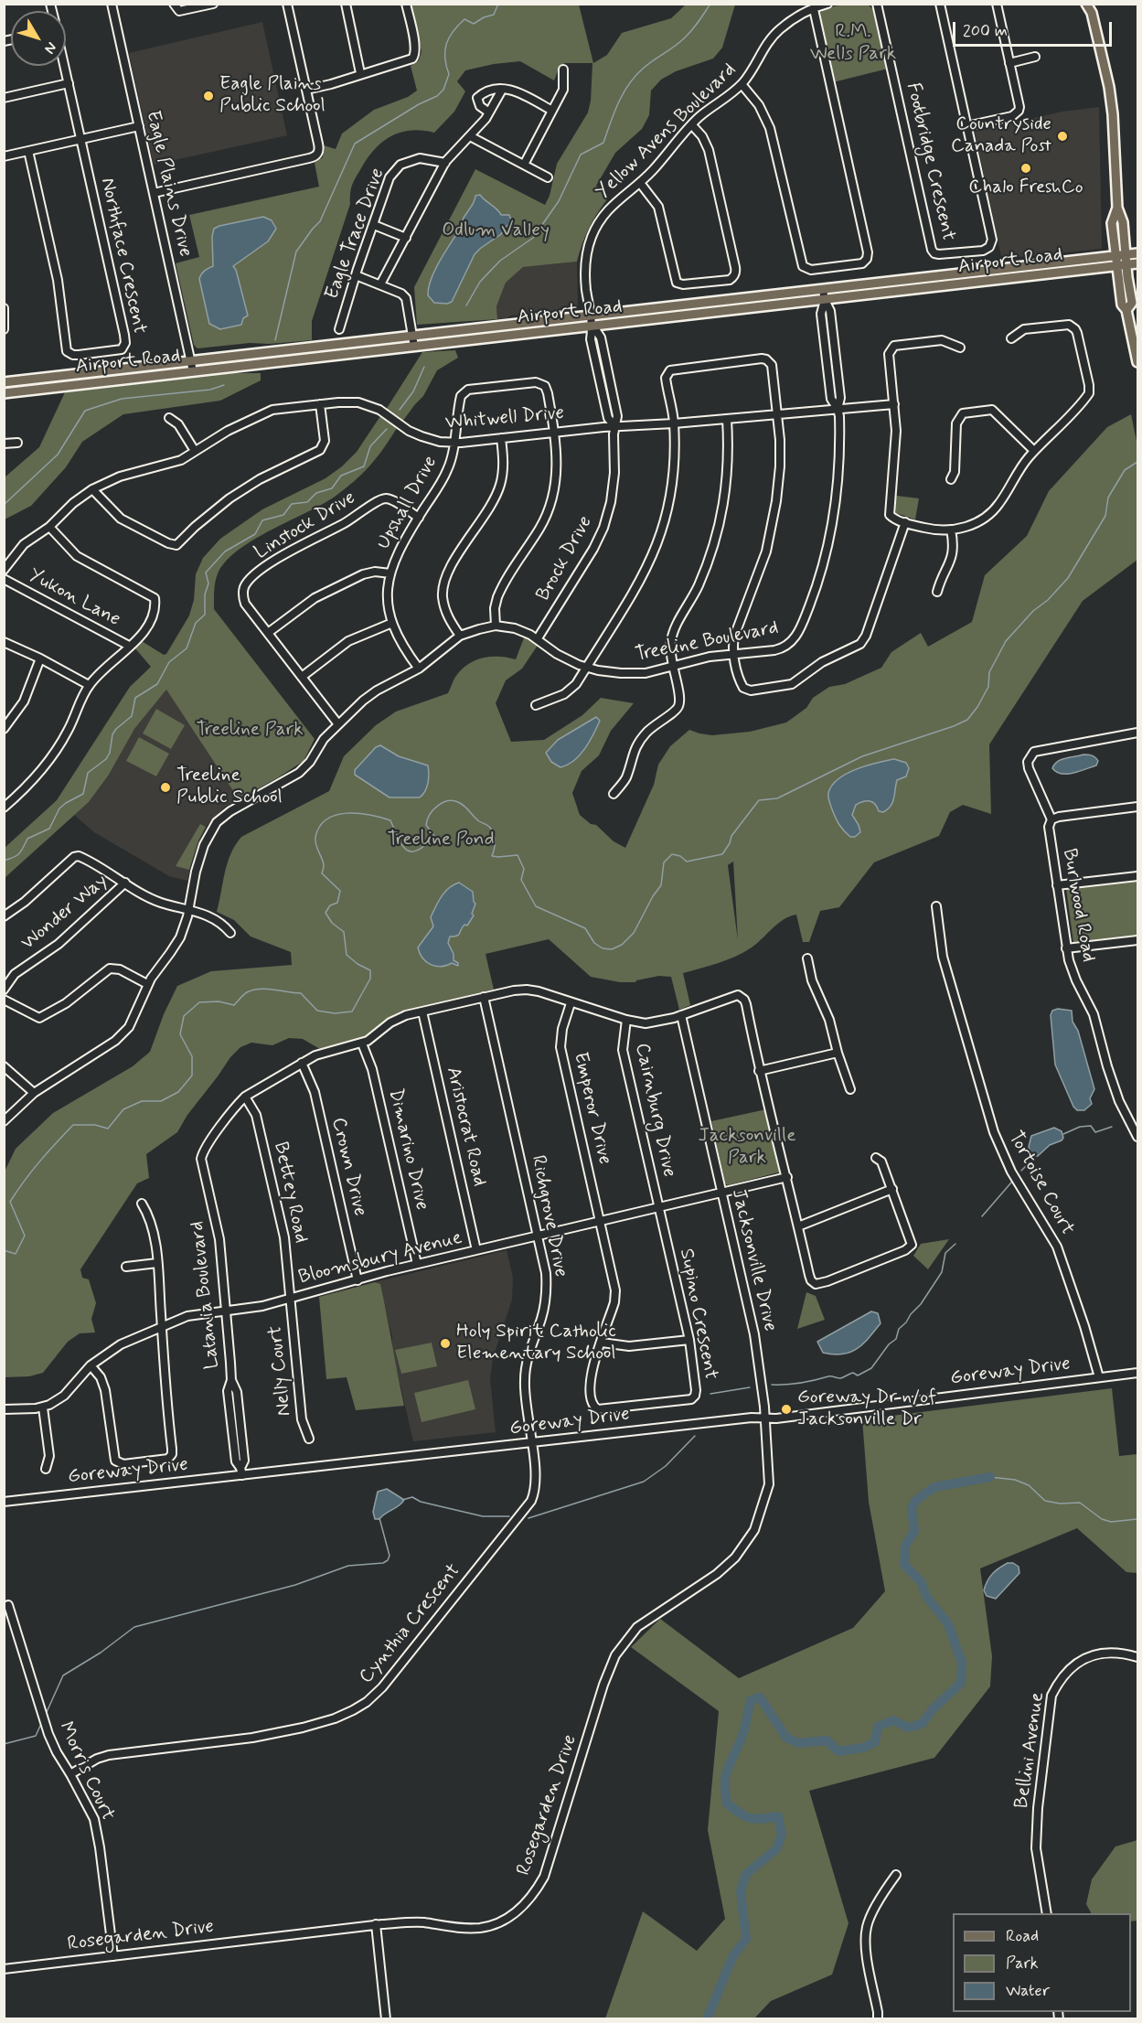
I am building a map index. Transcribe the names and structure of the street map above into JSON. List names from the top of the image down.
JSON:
{
  "streets": {
    "main road": ["Airport Road"],
    "street": [
      "Yellow Avens Boulevard",
      "Footbridge Crescent",
      "Eagle Plains Drive",
      "Eagle Trace Drive",
      "Northface Crescent",
      "Whitwell Drive",
      "Upshall Drive",
      "Linstock Drive",
      "Brock Drive",
      "Yukon Lane",
      "Treeline Boulevard",
      "Burlwood Road",
      "Wonder Way",
      "Emperor Drive",
      "Cairnburg Drive",
      "Aristocrat Road",
      "Dimarino Drive",
      "Crown Drive",
      "Tortoise Court",
      "Bettey Road",
      "Richgrove Drive",
      "Bloomsbury Avenue",
      "Jacksonville Drive",
      "Latania Boulevard",
      "Supino Crescent",
      "Nelly Court",
      "Goreway Drive",
      "Cynthia Crescent",
      "Bellini Avenue",
      "Morris Court",
      "Rosegarden Drive"
    ]
  },
  "crossings": [
    ["Yellow Avens Boulevard", "Airport Road"],
    ["Yellow Avens Boulevard", "Brock Drive"],
    ["Eagle Plains Drive", "Airport Road"],
    ["Airport Road", "Brock Drive"],
    ["Airport Road", "Treeline Boulevard"],
    ["Whitwell Drive", "Upshall Drive"],
    ["Whitwell Drive", "Brock Drive"],
    ["Whitwell Drive", "Treeline Boulevard"],
    ["Upshall Drive", "Linstock Drive"],
    ["Upshall Drive", "Treeline Boulevard"],
    ["Linstock Drive", "Treeline Boulevard"],
    ["Brock Drive", "Treeline Boulevard"],
    ["Emperor Drive", "Bloomsbury Avenue"],
    ["Emperor Drive", "Latania Boulevard"],
    ["Emperor Drive", "Supino Crescent"],
    ["Cairnburg Drive", "Bloomsbury Avenue"],
    ["Cairnburg Drive", "Latania Boulevard"],
    ["Cairnburg Drive", "Supino Crescent"],
    ["Aristocrat Road", "Bloomsbury Avenue"],
    ["Aristocrat Road", "Latania Boulevard"],
    ["Dimarino Drive", "Bloomsbury Avenue"],
    ["Dimarino Drive", "Latania Boulevard"],
    ["Crown Drive", "Bloomsbury Avenue"],
    ["Crown Drive", "Latania Boulevard"],
    ["Tortoise Court", "Goreway Drive"],
    ["Bettey Road", "Bloomsbury Avenue"],
    ["Bettey Road", "Latania Boulevard"],
    ["Bettey Road", "Nelly Court"],
    ["Richgrove Drive", "Bloomsbury Avenue"],
    ["Richgrove Drive", "Latania Boulevard"],
    ["Richgrove Drive", "Goreway Drive"],
    ["Richgrove Drive", "Cynthia Crescent"],
    ["Bloomsbury Avenue", "Jacksonville Drive"],
    ["Bloomsbury Avenue", "Latania Boulevard"],
    ["Bloomsbury Avenue", "Supino Crescent"],
    ["Bloomsbury Avenue", "Nelly Court"],
    ["Jacksonville Drive", "Latania Boulevard"],
    ["Jacksonville Drive", "Goreway Drive"],
    ["Jacksonville Drive", "Rosegarden Drive"],
    ["Latania Boulevard", "Goreway Drive"],
    ["Goreway Drive", "Cynthia Crescent"],
    ["Goreway Drive", "Rosegarden Drive"],
    ["Cynthia Crescent", "Morris Court"],
    ["Morris Court", "Rosegarden Drive"]
  ],
  "parks": [
    "R.M. Wells Park",
    "Odlum Valley",
    "Treeline Park",
    "Treeline Pond",
    "Jacksonville Park"
  ],
  "places": [
    "Eagle Plains Public School",
    "Countryside Canada Post",
    "Chalo FreshCo",
    "Treeline Public School",
    "Holy Spirit Catholic Elementary School",
    "Goreway Dr n/of Jacksonville Dr"
  ],
  "legend": ["Road", "Park", "Water"],
  "scale_bar": "200 m",
  "north": "bottom right"
}
